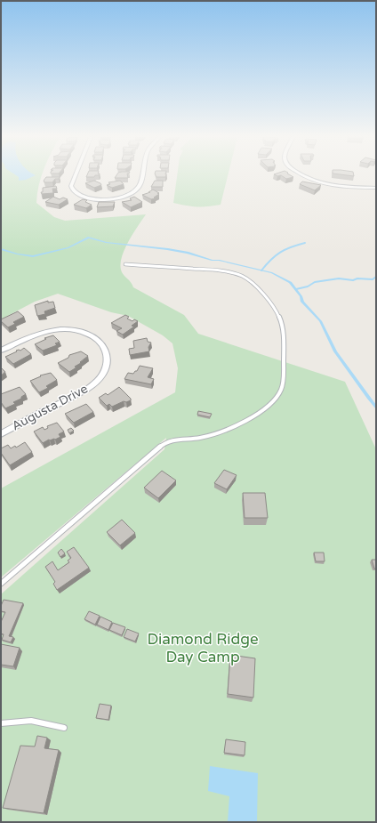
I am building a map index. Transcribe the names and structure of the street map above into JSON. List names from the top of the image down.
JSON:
{
  "streets": {
    "street": ["Augusta Drive"]
  },
  "parks": ["Diamond Ridge Day Camp"]
}
